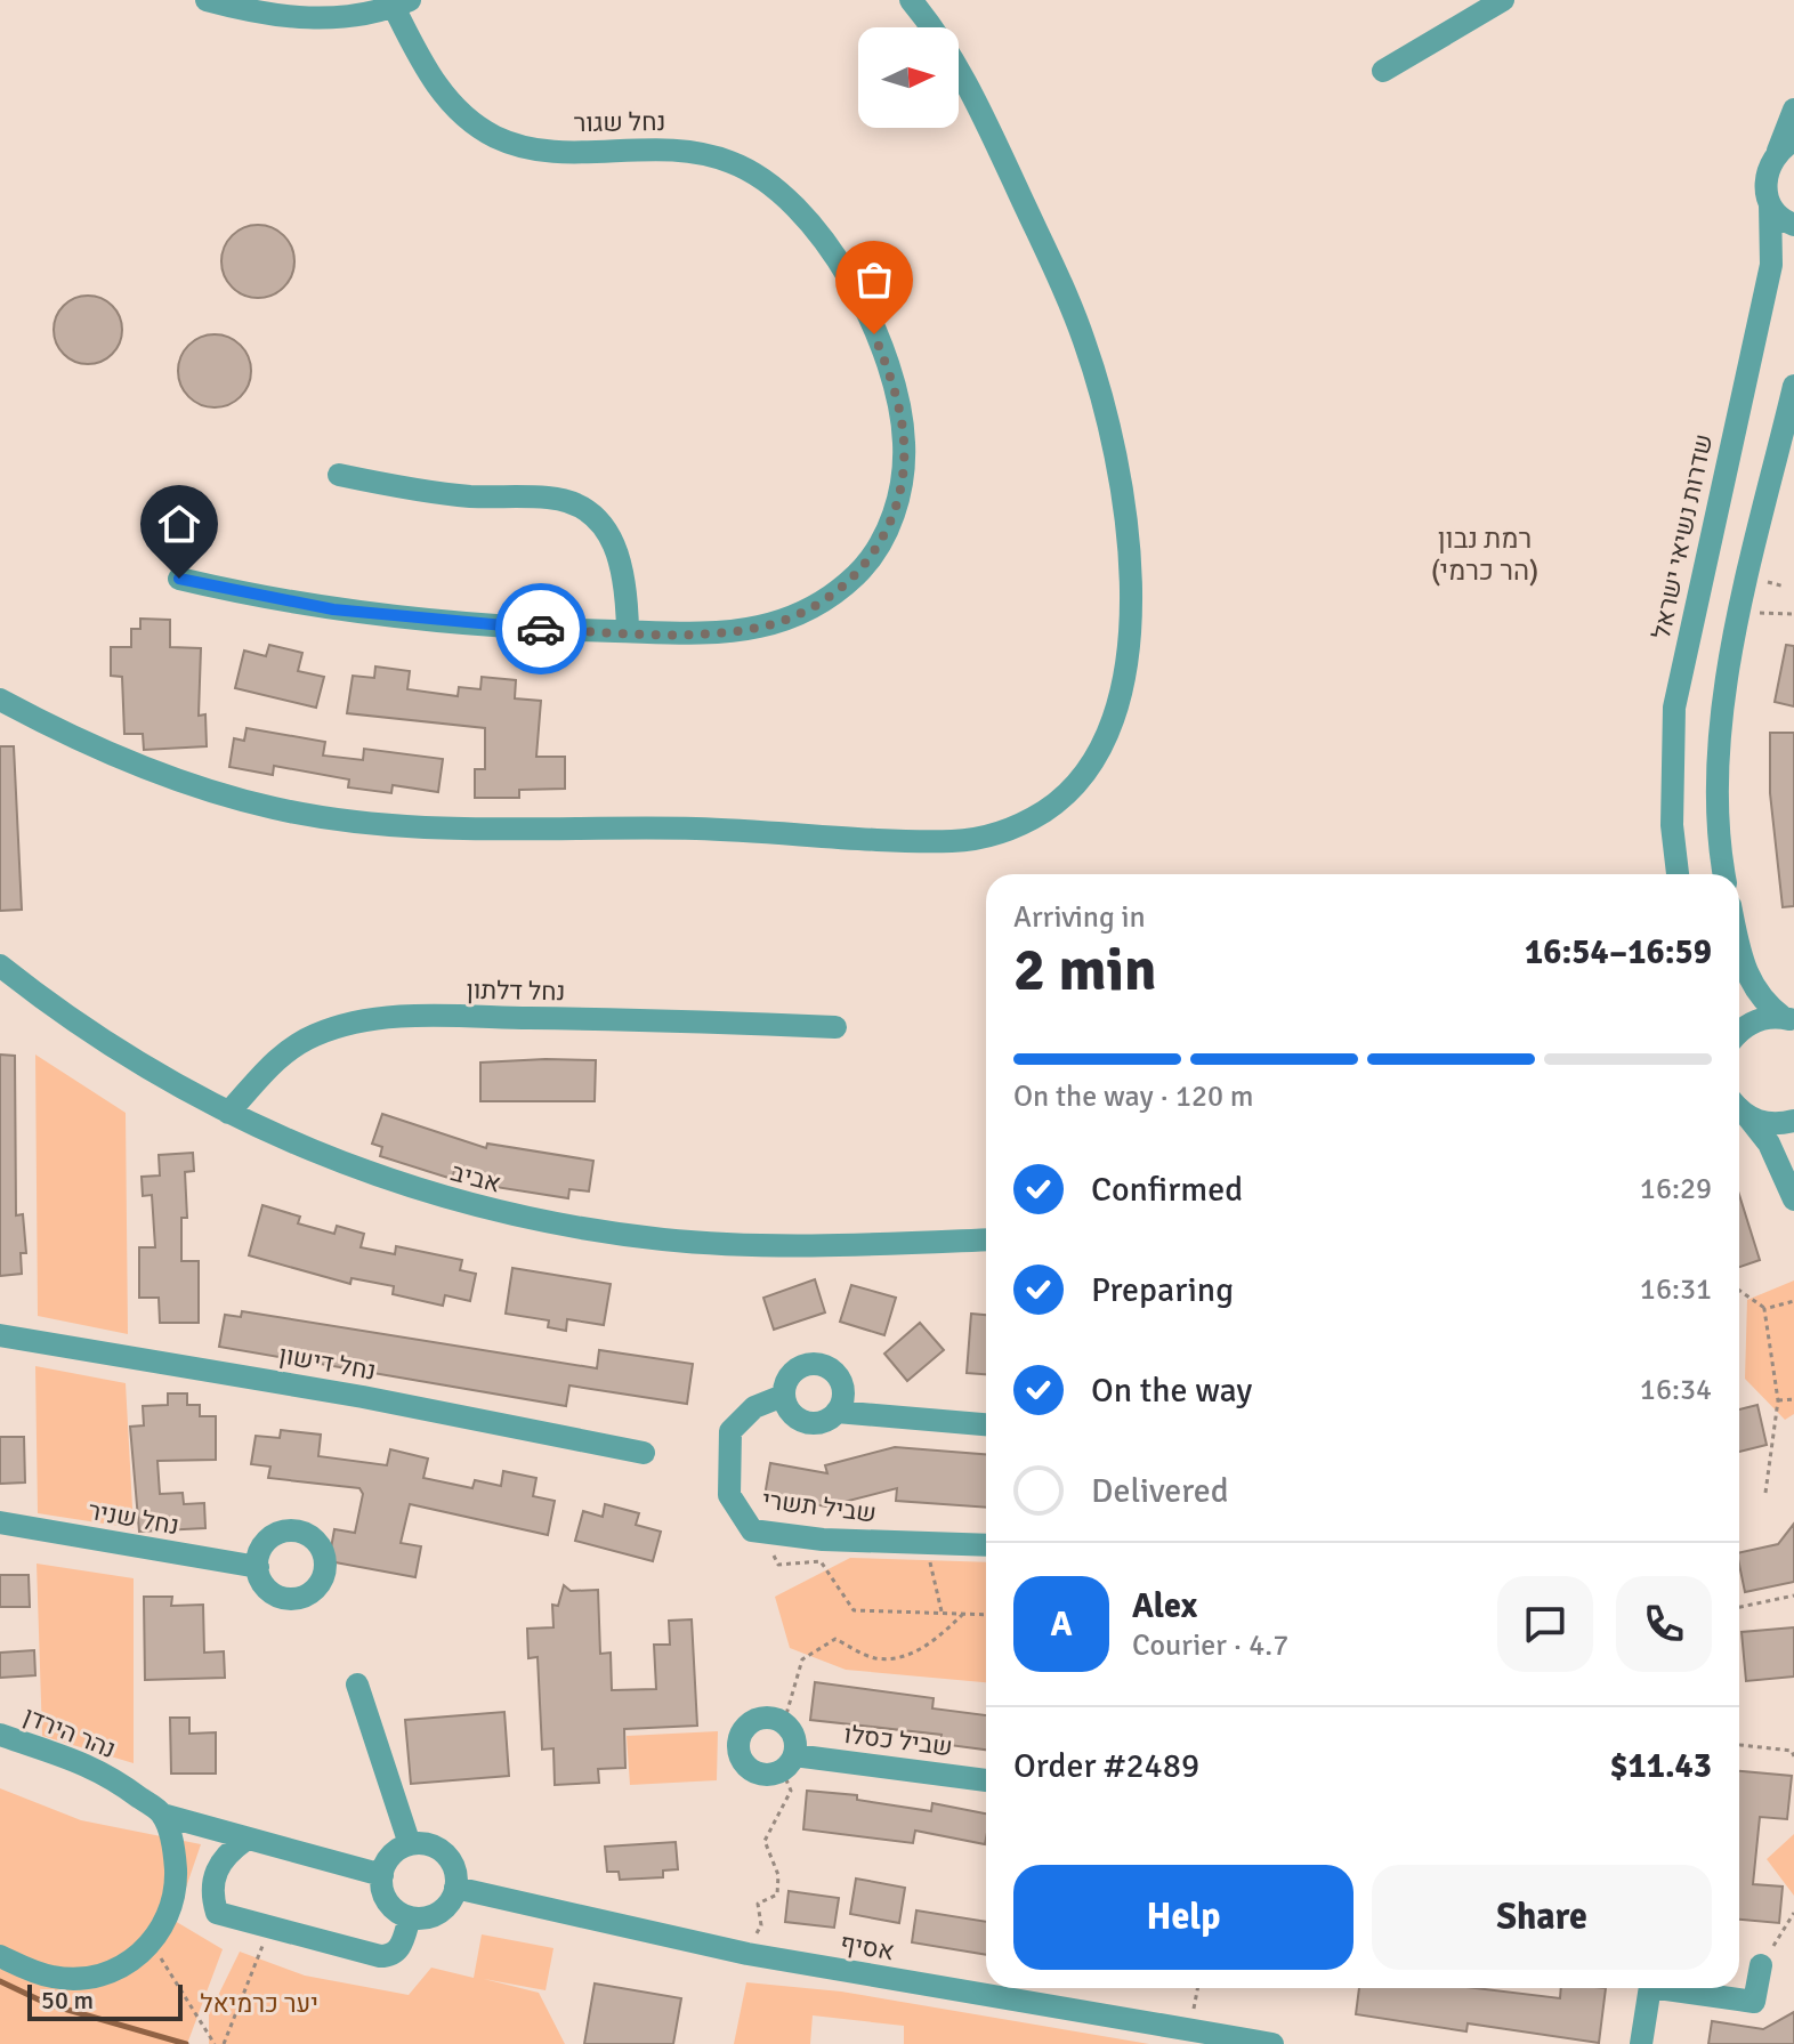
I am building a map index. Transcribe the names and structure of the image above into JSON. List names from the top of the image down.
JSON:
{
  "streets": {
    "street": [
      "נחל שגור",
      "שדרות נשיאי ישראל",
      "נחל דלתון",
      "אביב",
      "נחל דישון",
      "שביל תשרי",
      "נחל שניר",
      "נהר הירדן",
      "שביל כסלו",
      "אסיף"
    ]
  },
  "crossings": [
    ["נחל דלתון", "אביב"]
  ],
  "districts": ["רמת נבון (הר כרמי)"],
  "parks": ["יער כרמיאל"],
  "scale_bar": "50 m",
  "north": "right",
  "page": {
    "heading": ["2 min", "Arriving in", "16:54–16:59"],
    "panel": [
      "Alex",
      "Courier · 4.7",
      "Order #2489",
      "$11.43"
    ],
    "bar": "On the way · 120 m",
    "list": [
      ["Confirmed", "16:29"],
      ["Preparing", "16:31"],
      ["On the way", "16:34"],
      "Delivered"
    ],
    "round": "A",
    "buttons": ["Help", "Share"],
    "scale": "50 m"
  }
}
